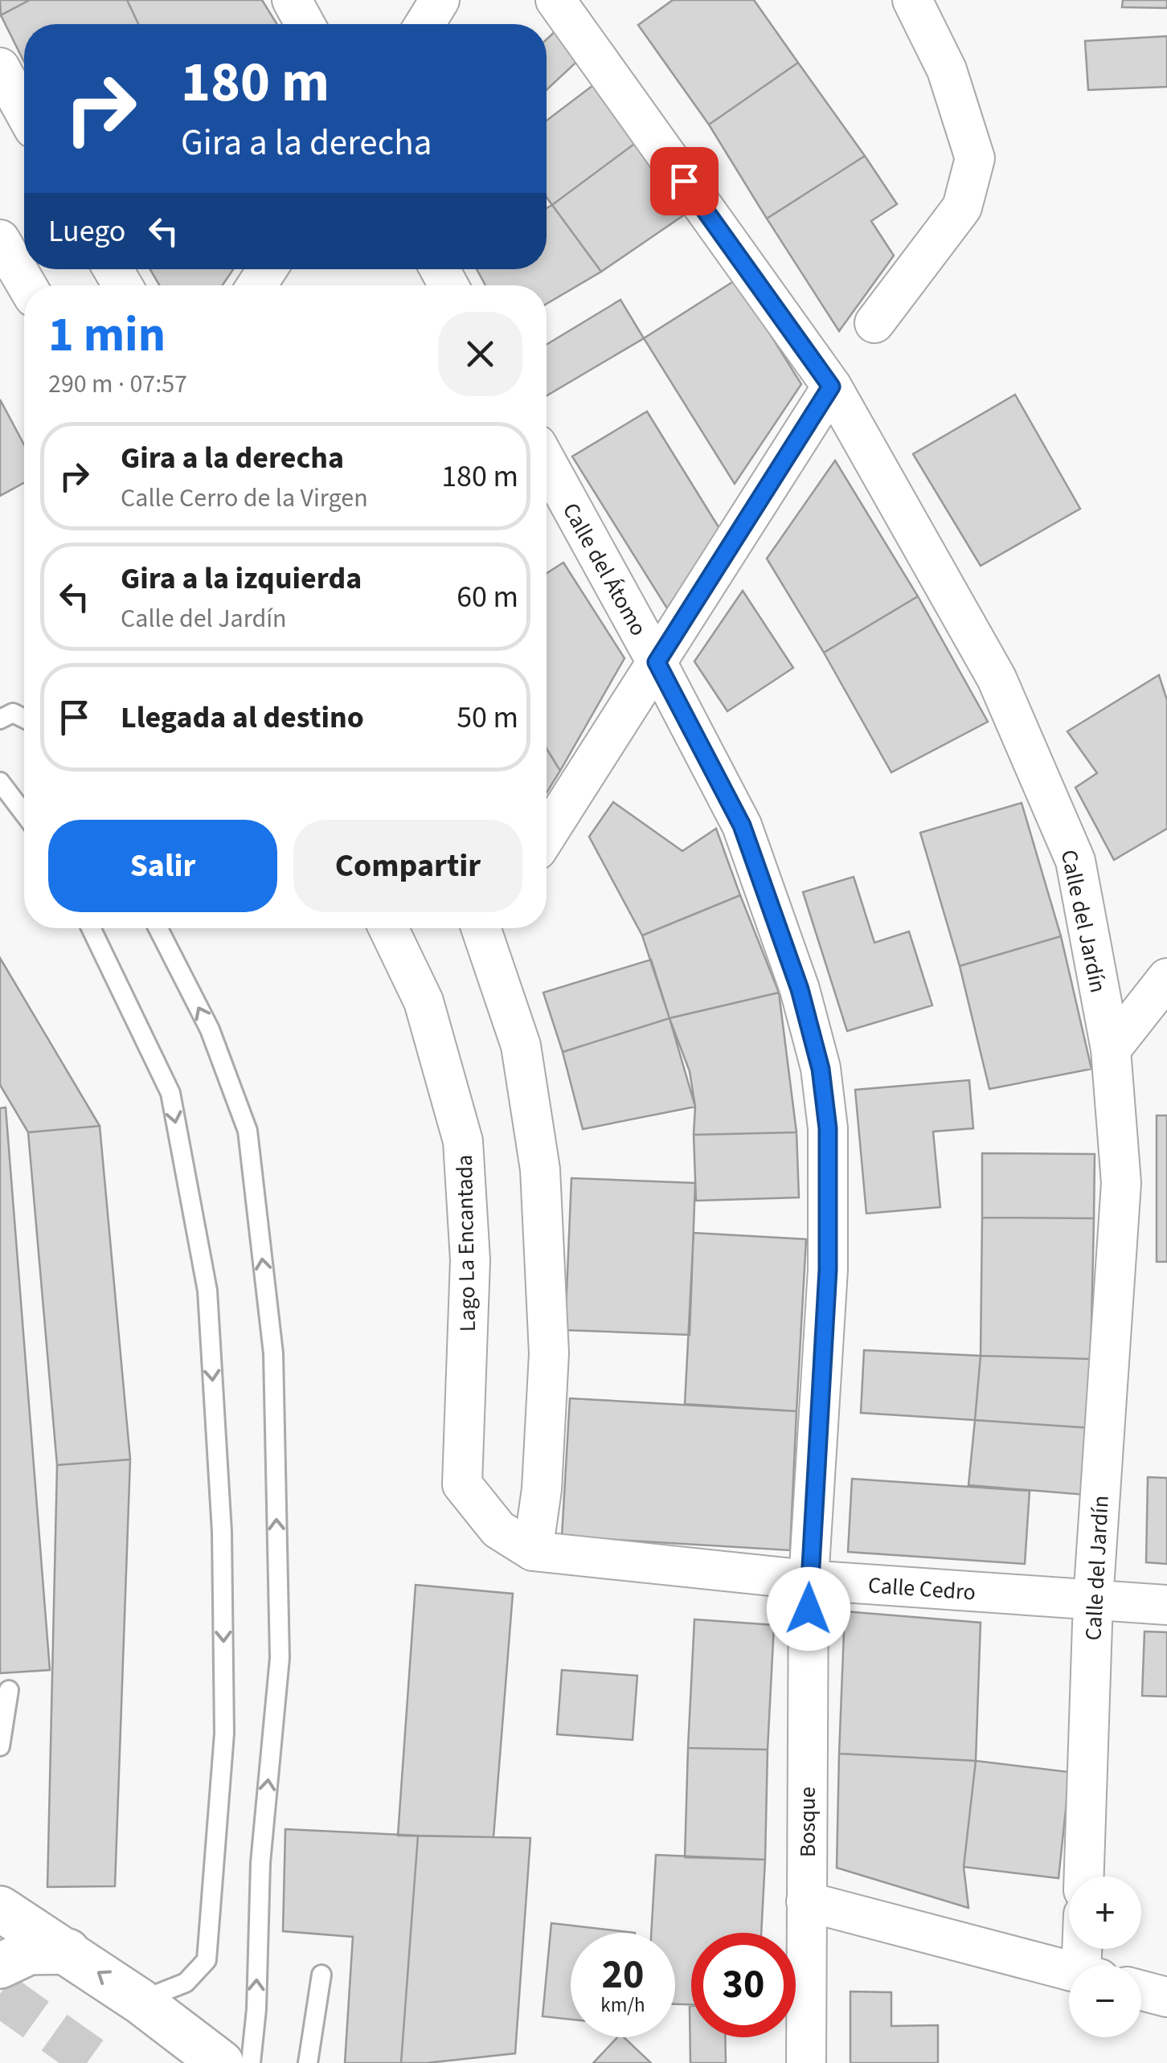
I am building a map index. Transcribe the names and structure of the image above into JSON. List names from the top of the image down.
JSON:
{
  "streets": {
    "street": [
      "Calle del Átomo",
      "Calle del Jardín",
      "Lago La Encantada",
      "Calle Cedro",
      "Bosque"
    ]
  },
  "crossings": [
    ["Calle del Átomo", "Calle Cedro"],
    ["Calle del Átomo", "Bosque"],
    ["Calle del Jardín", "Calle Cedro"],
    ["Lago La Encantada", "Calle Cedro"],
    ["Calle Cedro", "Bosque"]
  ],
  "page": {
    "turn": ["180 m", "Gira a la derecha"],
    "then": "Luego",
    "heading": ["1 min", "290 m · 07:57"],
    "list": [
      {
        "name": "Gira a la derecha",
        "note": "Calle Cerro de la Virgen",
        "value": "180 m"
      },
      {
        "name": "Gira a la izquierda",
        "note": "Calle del Jardín",
        "value": "60 m"
      },
      {
        "name": "Llegada al destino",
        "value": "50 m"
      }
    ],
    "buttons": ["Salir", "Compartir"],
    "map_buttons": ["+", "−"],
    "speed": "20 km/h",
    "limit": "30"
  }
}
